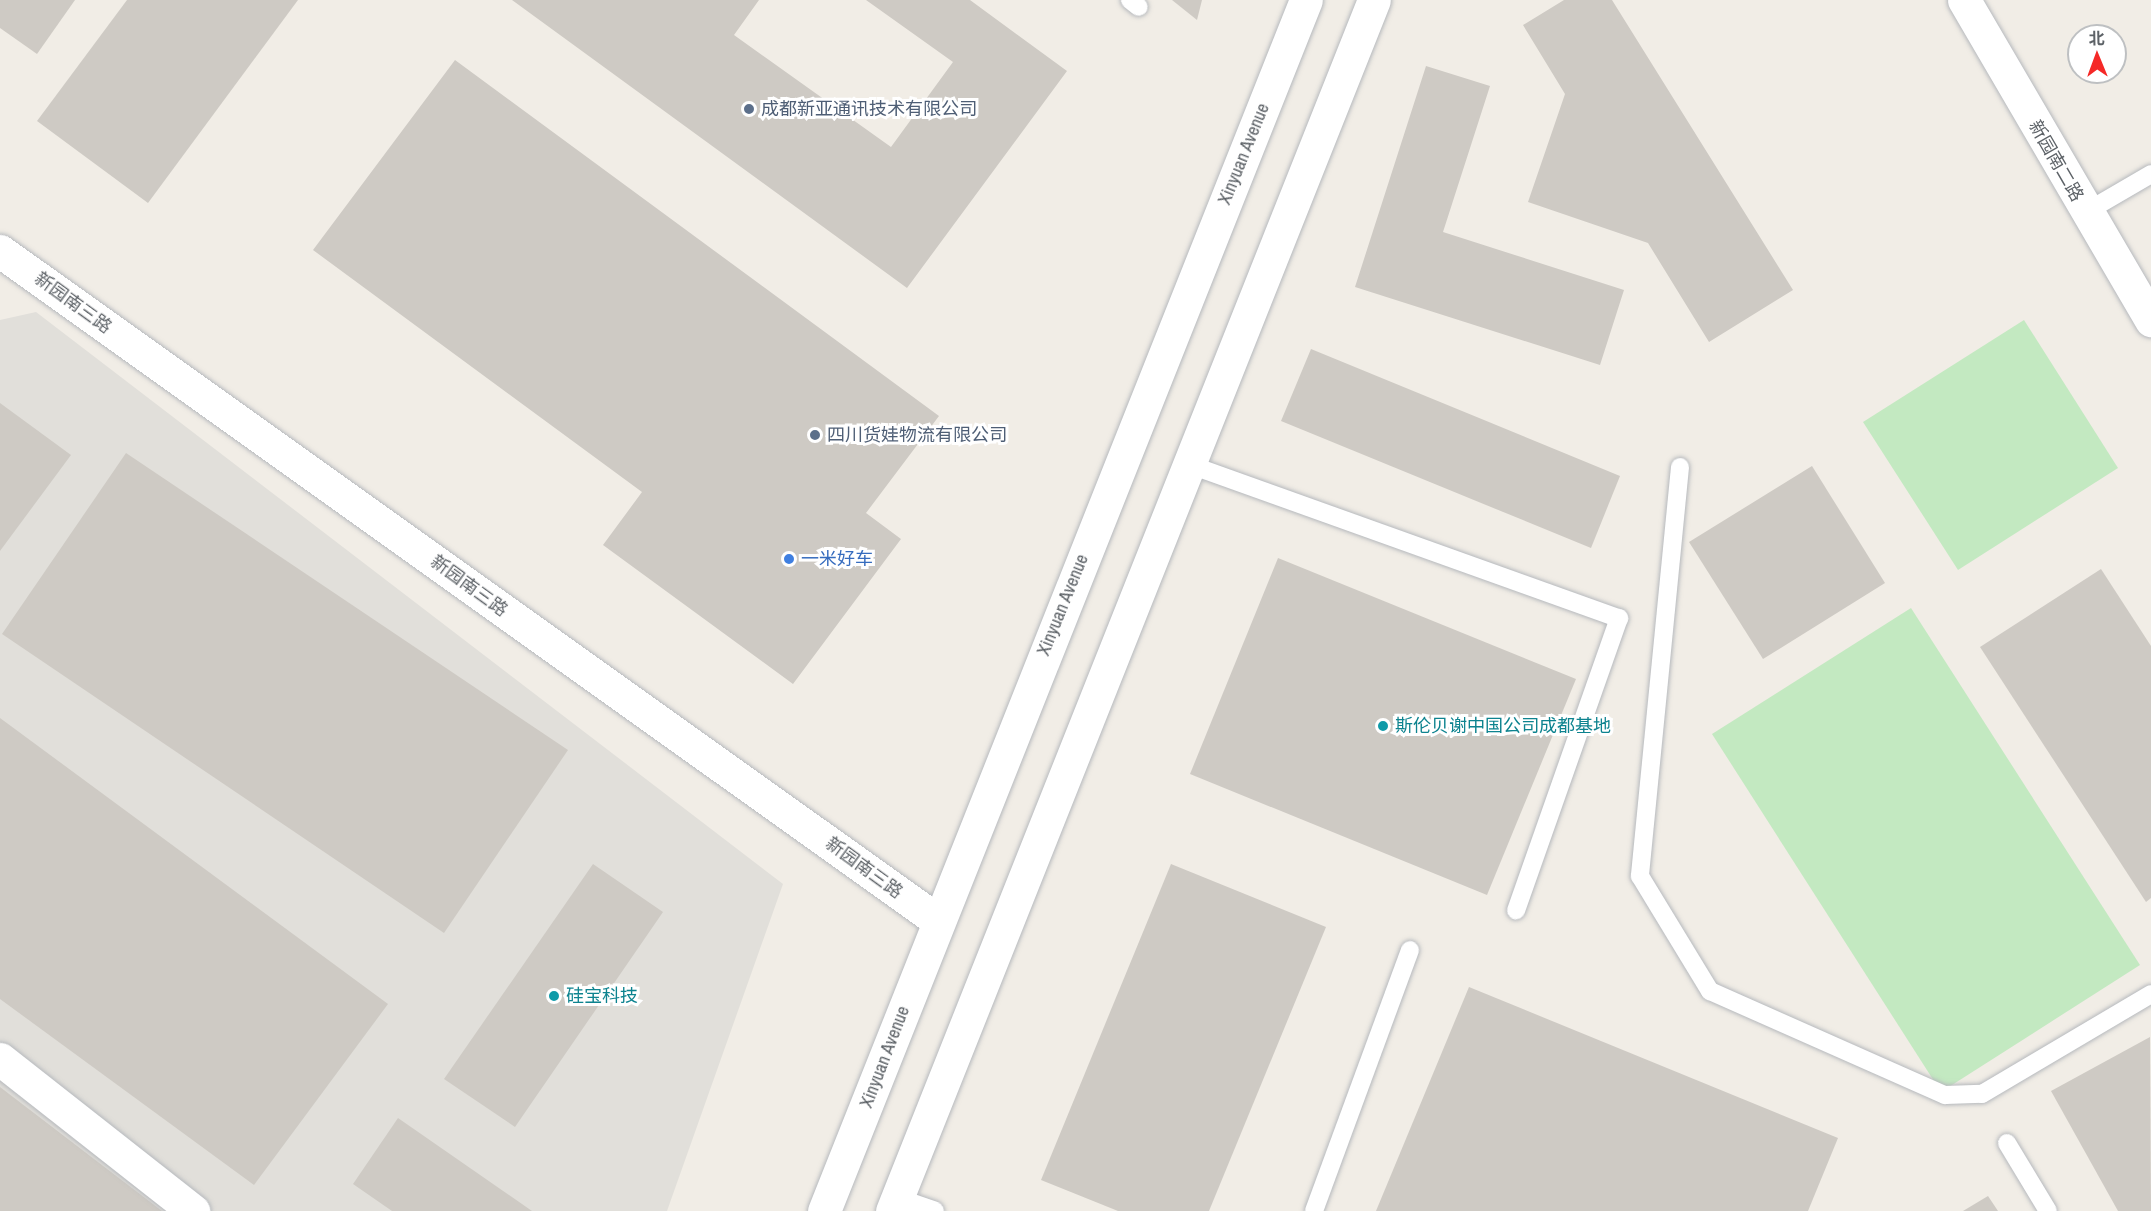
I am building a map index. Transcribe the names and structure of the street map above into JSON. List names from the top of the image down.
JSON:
{
  "streets": {
    "street": ["Xinyuan Avenue", "新园南二路", "新园南三路"]
  },
  "crossings": [
    ["Xinyuan Avenue", "新园南三路"]
  ],
  "places": [
    "成都新亚通讯技术有限公司",
    "四川货娃物流有限公司",
    "一米好车",
    "斯伦贝谢中国公司成都基地",
    "硅宝科技"
  ],
  "north": "top"
}
